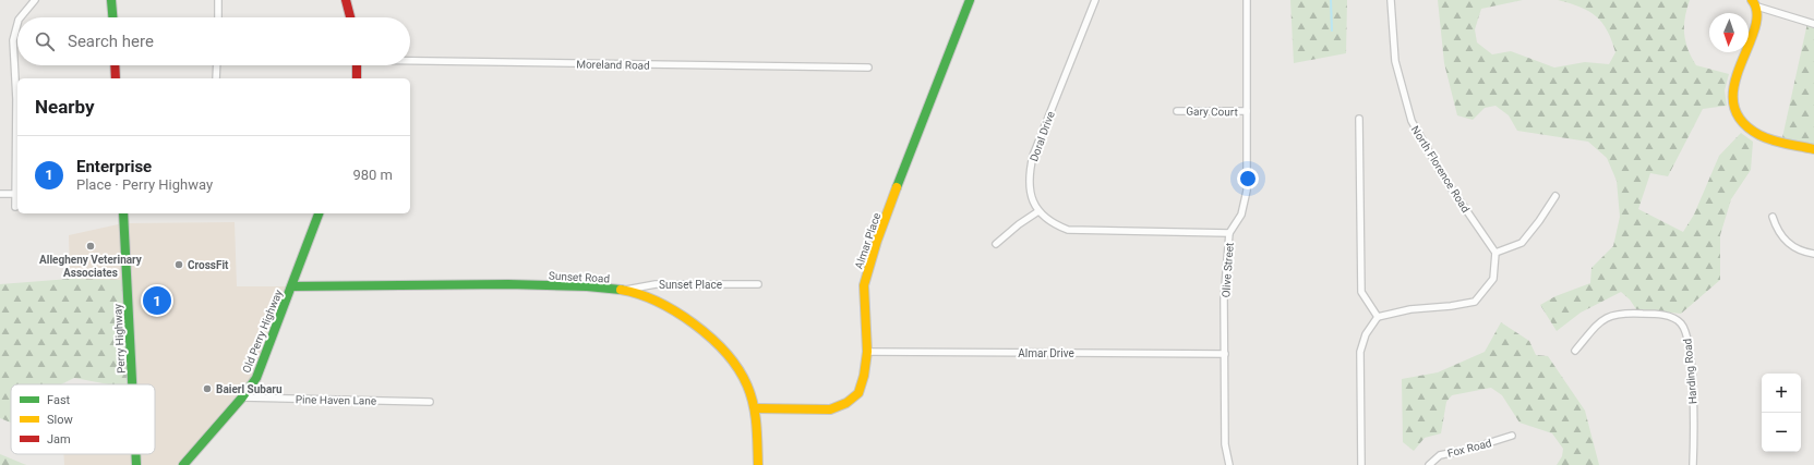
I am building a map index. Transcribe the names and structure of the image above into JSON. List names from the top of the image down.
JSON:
{
  "streets": {
    "street": [
      "Moreland Road",
      "Gary Court",
      "Doral Drive",
      "North Florence Road",
      "Almar Place",
      "Olive Street",
      "Sunset Road",
      "Sunset Place",
      "Old Perry Highway",
      "Perry Highway",
      "Almar Drive",
      "Harding Road",
      "Pine Haven Lane",
      "Fox Road"
    ]
  },
  "crossings": [
    ["Gary Court", "Olive Street"],
    ["Almar Place", "Sunset Road"],
    ["Almar Place", "Almar Drive"],
    ["Olive Street", "Almar Drive"],
    ["Sunset Road", "Sunset Place"],
    ["Sunset Road", "Old Perry Highway"],
    ["Old Perry Highway", "Pine Haven Lane"]
  ],
  "places": ["Allegheny Veterinary Associates", "CrossFit", "Baierl Subaru"],
  "legend": ["Fast", "Slow", "Jam"],
  "north": "bottom",
  "page": {
    "search": "Search here",
    "heading": "Nearby",
    "list": [
      {
        "mark": "1",
        "name": "Enterprise",
        "note": "Place · Perry Highway",
        "value": "980 m"
      }
    ],
    "pins": "1",
    "map_buttons": ["+", "−"]
  }
}
